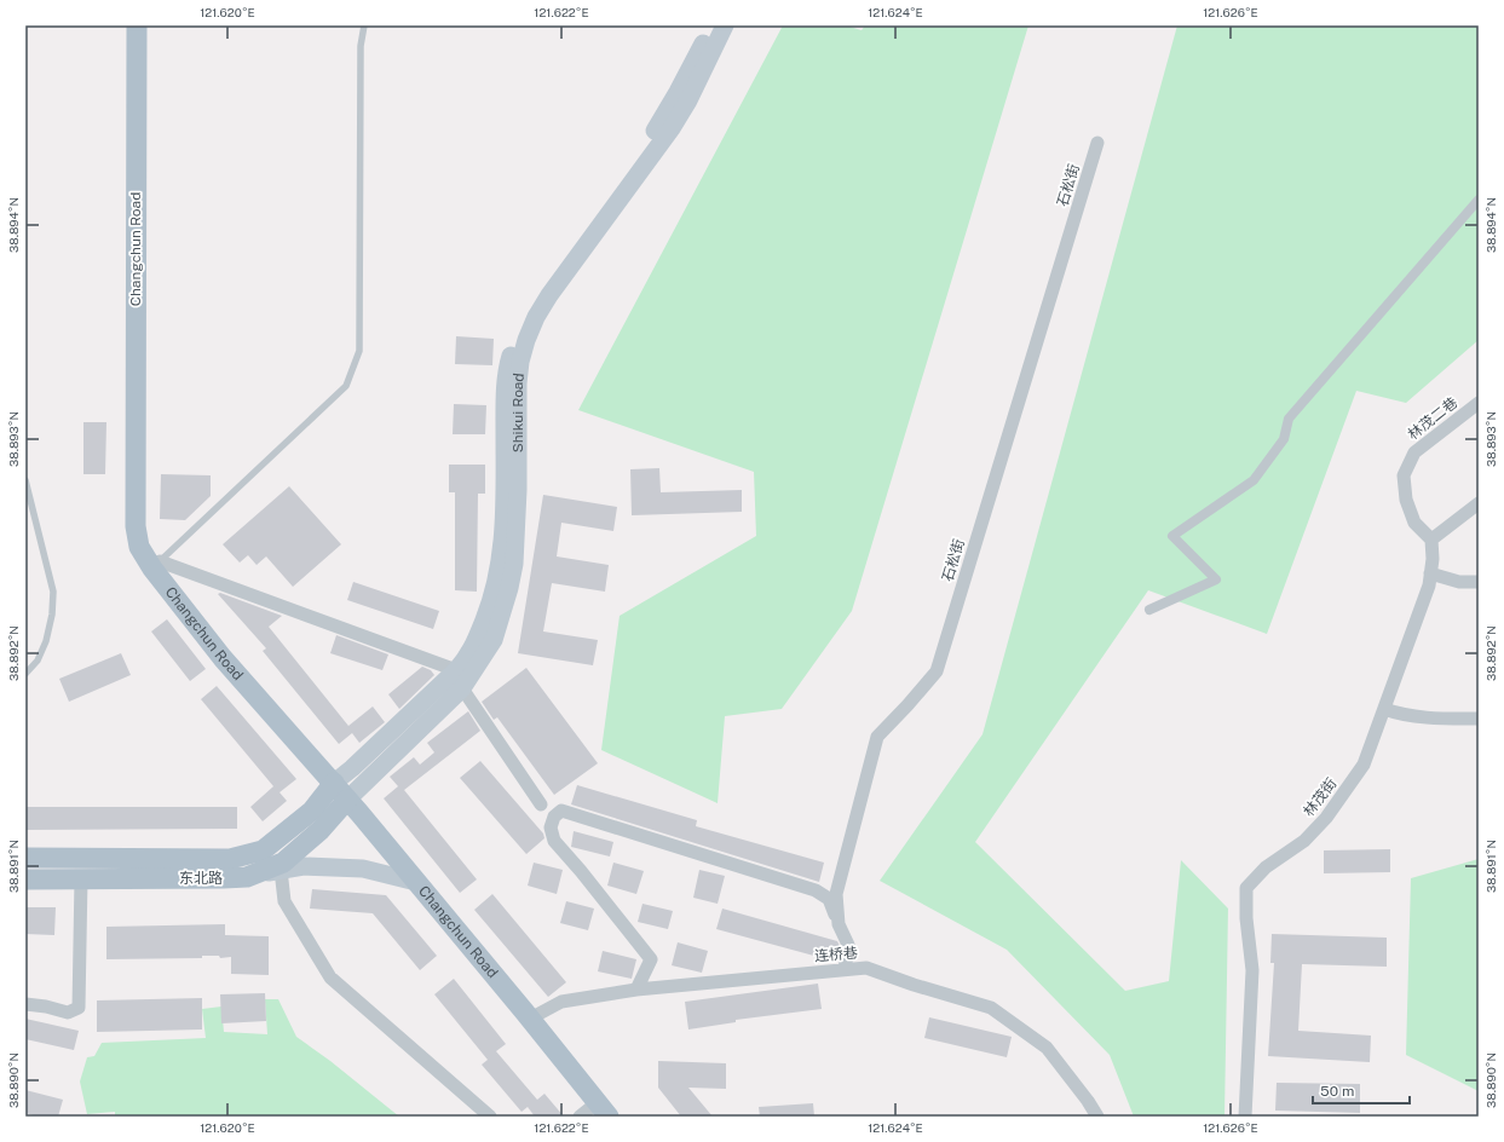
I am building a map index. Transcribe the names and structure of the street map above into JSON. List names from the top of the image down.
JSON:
{
  "streets": {
    "main road": ["Changchun Road", "Shikui Road", "东北路"],
    "street": [
      "石松街",
      "林茂二巷",
      "林茂街",
      "连桥巷"
    ]
  },
  "crossings": [
    ["石松街", "连桥巷"],
    ["Changchun Road", "Shikui Road"],
    ["Changchun Road", "东北路"],
    ["Changchun Road", "连桥巷"],
    ["Shikui Road", "东北路"],
    ["林茂二巷", "林茂街"]
  ],
  "scale_bar": "50 m",
  "coordinates": [
    "121.620°E",
    "121.622°E",
    "121.624°E",
    "121.626°E",
    "38.894°N",
    "38.893°N",
    "38.892°N",
    "38.891°N",
    "38.890°N"
  ]
}
